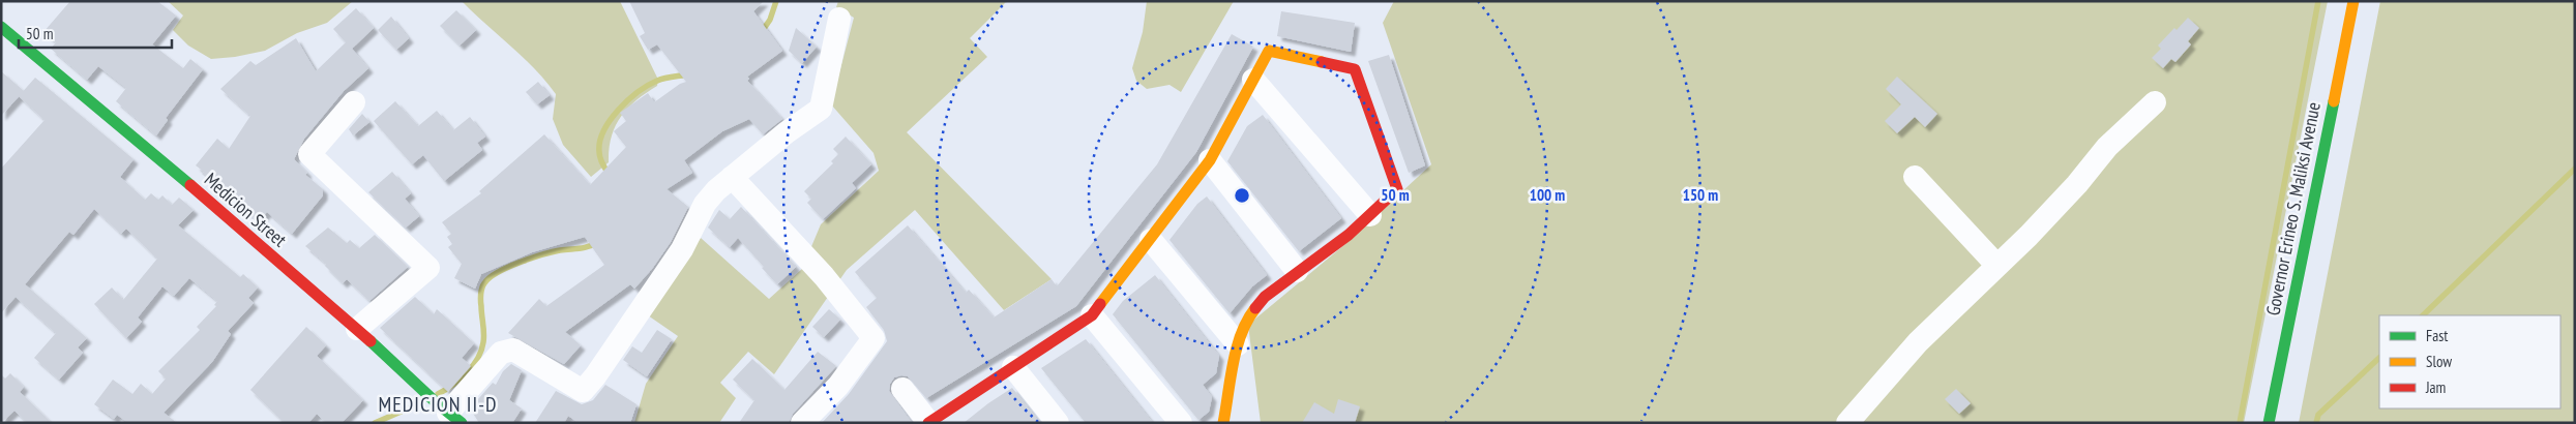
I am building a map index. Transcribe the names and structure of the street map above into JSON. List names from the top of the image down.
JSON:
{
  "streets": {
    "street": ["Governor Erineo S. Maliksi Avenue", "Medicion Street"]
  },
  "districts": ["MEDICION II-D"],
  "legend": ["Fast", "Slow", "Jam"],
  "scale_bar": "50 m",
  "rings": ["50 m", "100 m", "150 m"]
}
